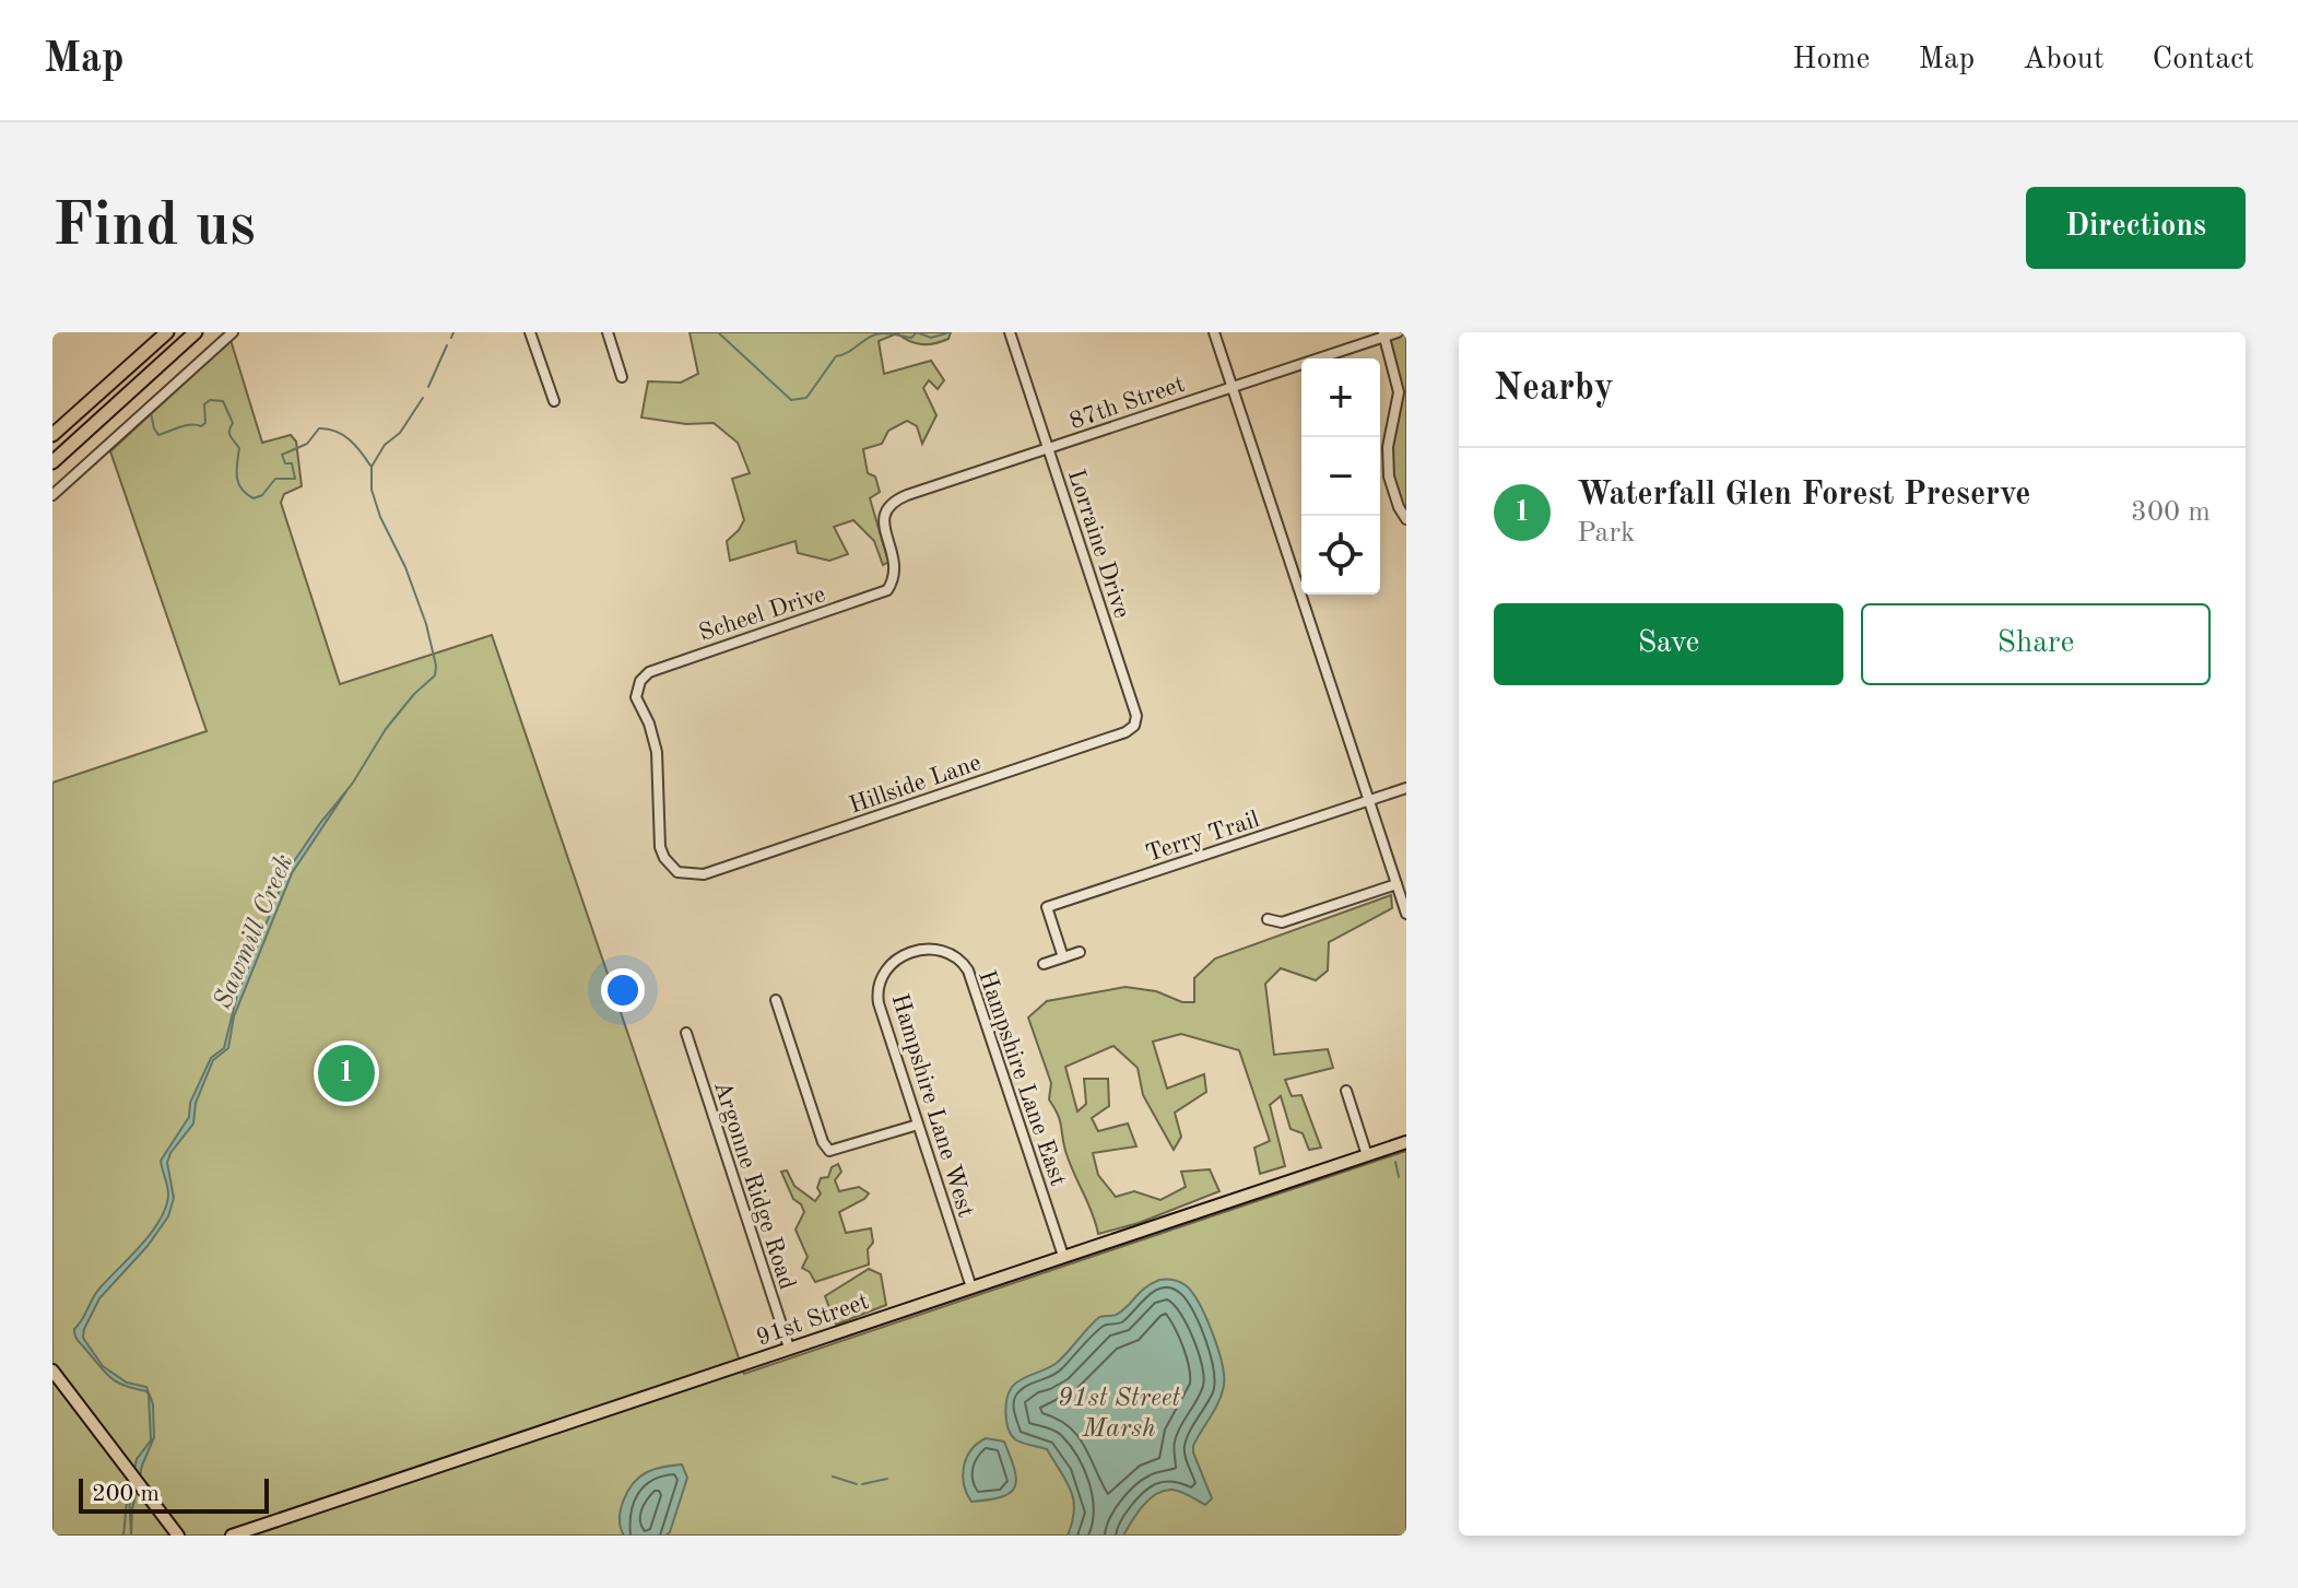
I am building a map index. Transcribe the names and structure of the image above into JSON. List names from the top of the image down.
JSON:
{
  "streets": {
    "main road": ["91st Street"],
    "street": [
      "87th Street",
      "Lorraine Drive",
      "Scheel Drive",
      "Hillside Lane",
      "Terry Trail",
      "Hampshire Lane East",
      "Hampshire Lane West",
      "Argonne Ridge Road"
    ]
  },
  "crossings": [
    ["87th Street", "Lorraine Drive"],
    ["87th Street", "Scheel Drive"],
    ["Lorraine Drive", "Hillside Lane"],
    ["Scheel Drive", "Hillside Lane"],
    ["Hampshire Lane East", "Hampshire Lane West"],
    ["Hampshire Lane East", "91st Street"],
    ["Hampshire Lane West", "91st Street"],
    ["Argonne Ridge Road", "91st Street"]
  ],
  "water": ["Sawmill Creek", "91st Street Marsh"],
  "scale_bar": "200 m",
  "page": {
    "header": "Map",
    "nav": [
      "Home",
      "Map",
      "About",
      "Contact"
    ],
    "buttons": [
      "Directions",
      ["Save", "Share"]
    ],
    "title": "Find us",
    "heading": "Nearby",
    "map_buttons": ["+", "−"],
    "list": [
      {
        "mark": "1",
        "name": "Waterfall Glen Forest Preserve",
        "note": "Park",
        "value": "300 m"
      }
    ],
    "pins": "1",
    "scale": "200 m"
  }
}
